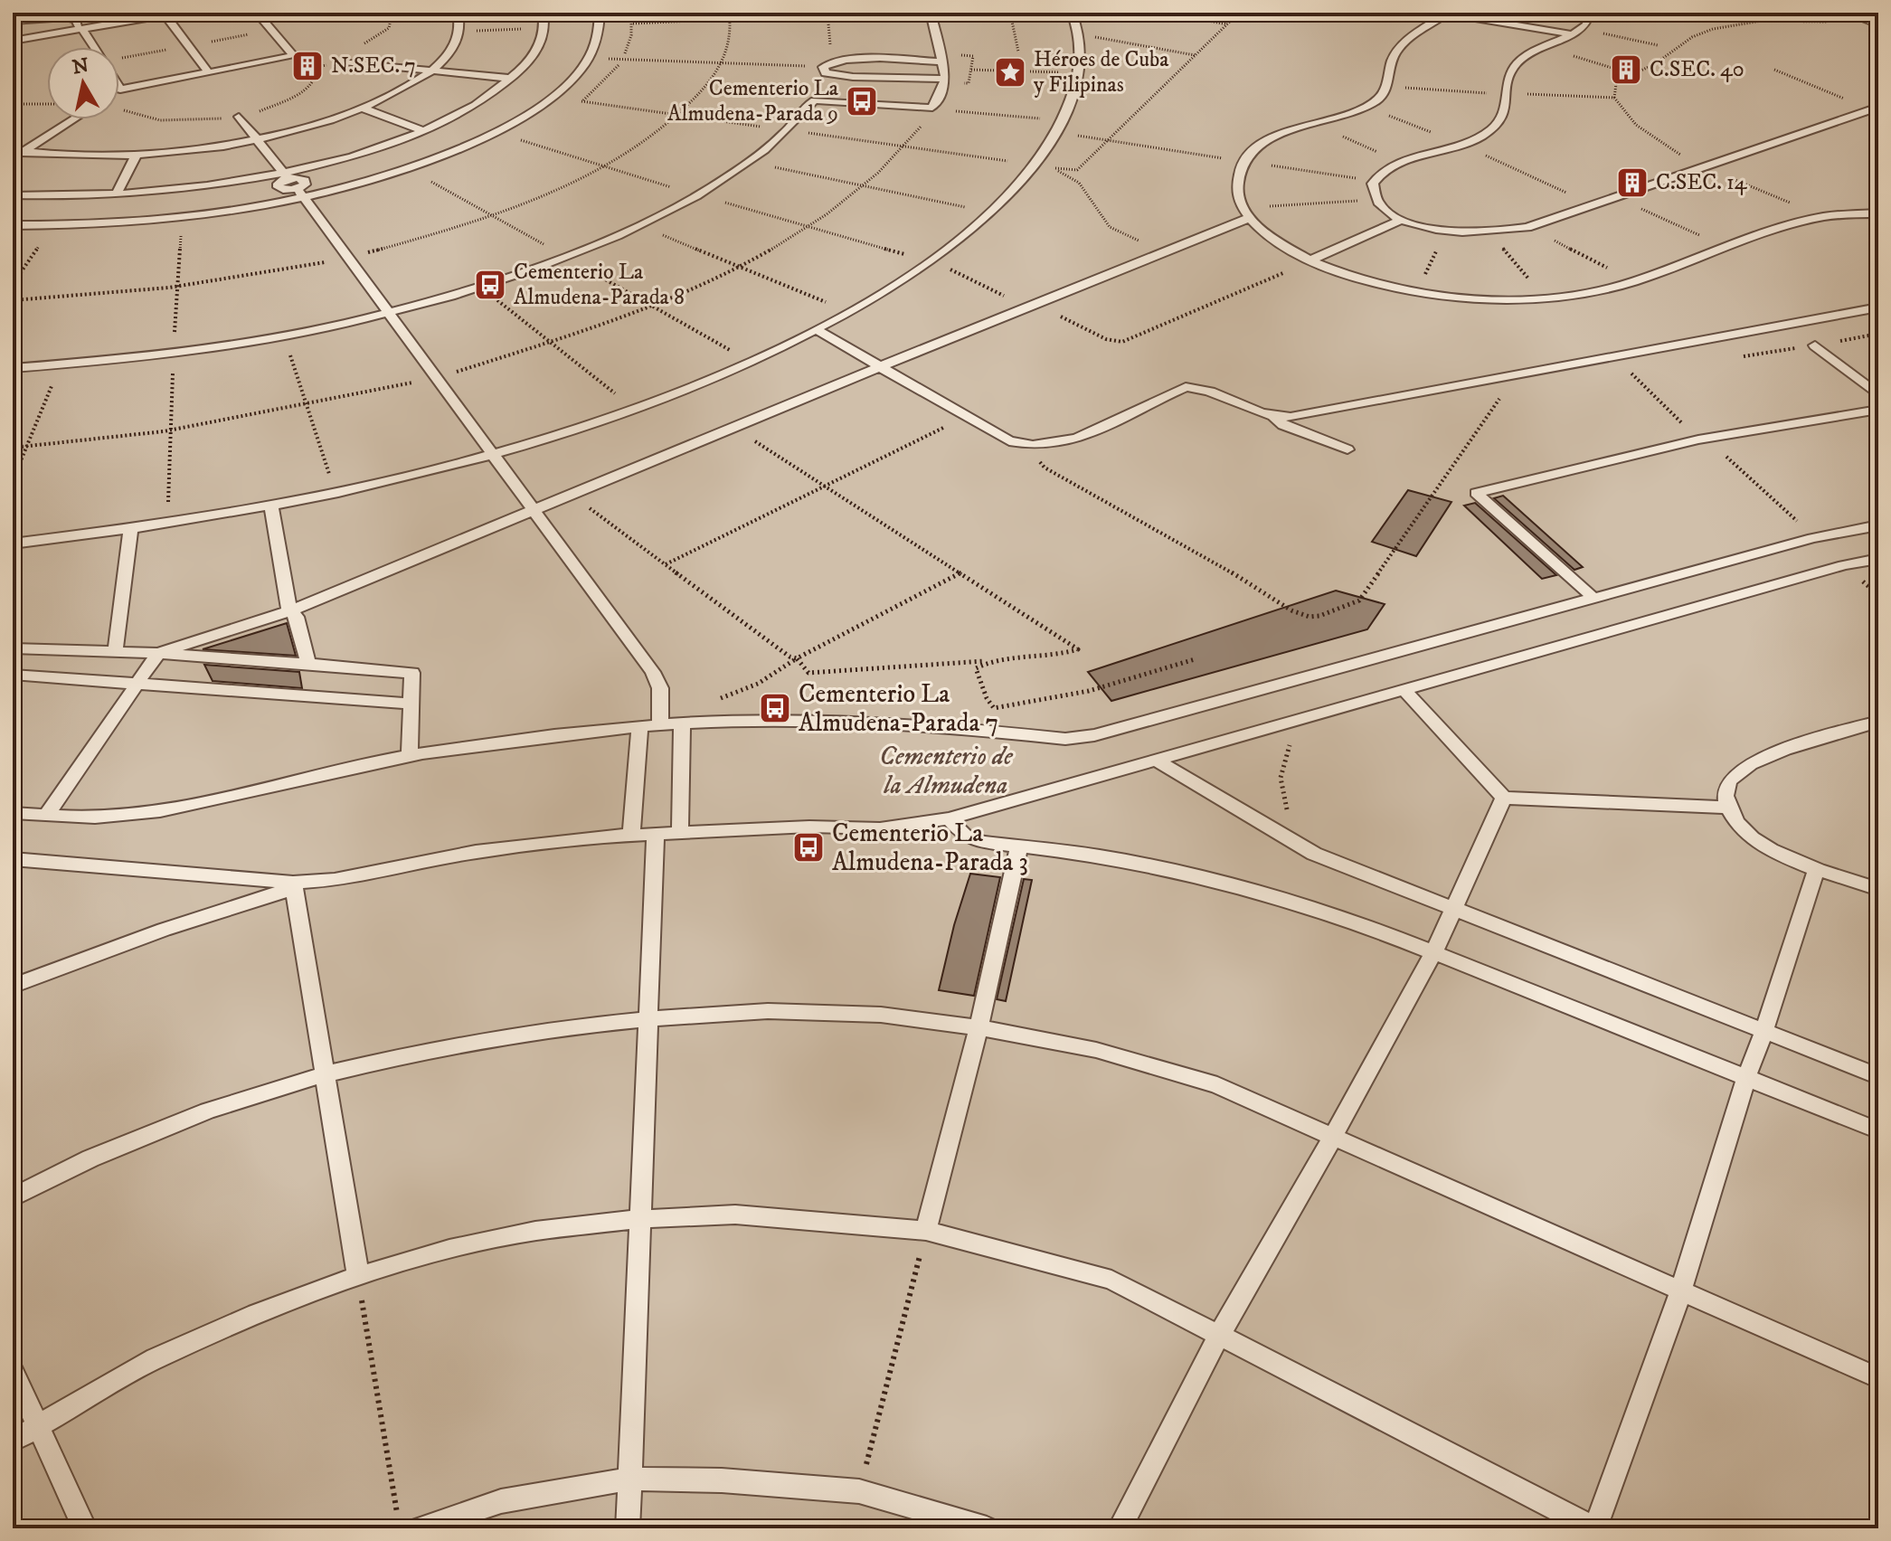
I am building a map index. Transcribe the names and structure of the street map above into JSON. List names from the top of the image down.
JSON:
{
  "parks": ["Cementerio de la Almudena"],
  "places": {
    "building": ["N.SEC. 7", "C.SEC. 40", "C.SEC. 14"],
    "place": ["Héroes de Cuba y Filipinas"],
    "bus stop": [
      "Cementerio La Almudena-Parada 9",
      "Cementerio La Almudena-Parada 8",
      "Cementerio La Almudena-Parada 7",
      "Cementerio La Almudena-Parada 3"
    ]
  },
  "north": "top"
}
